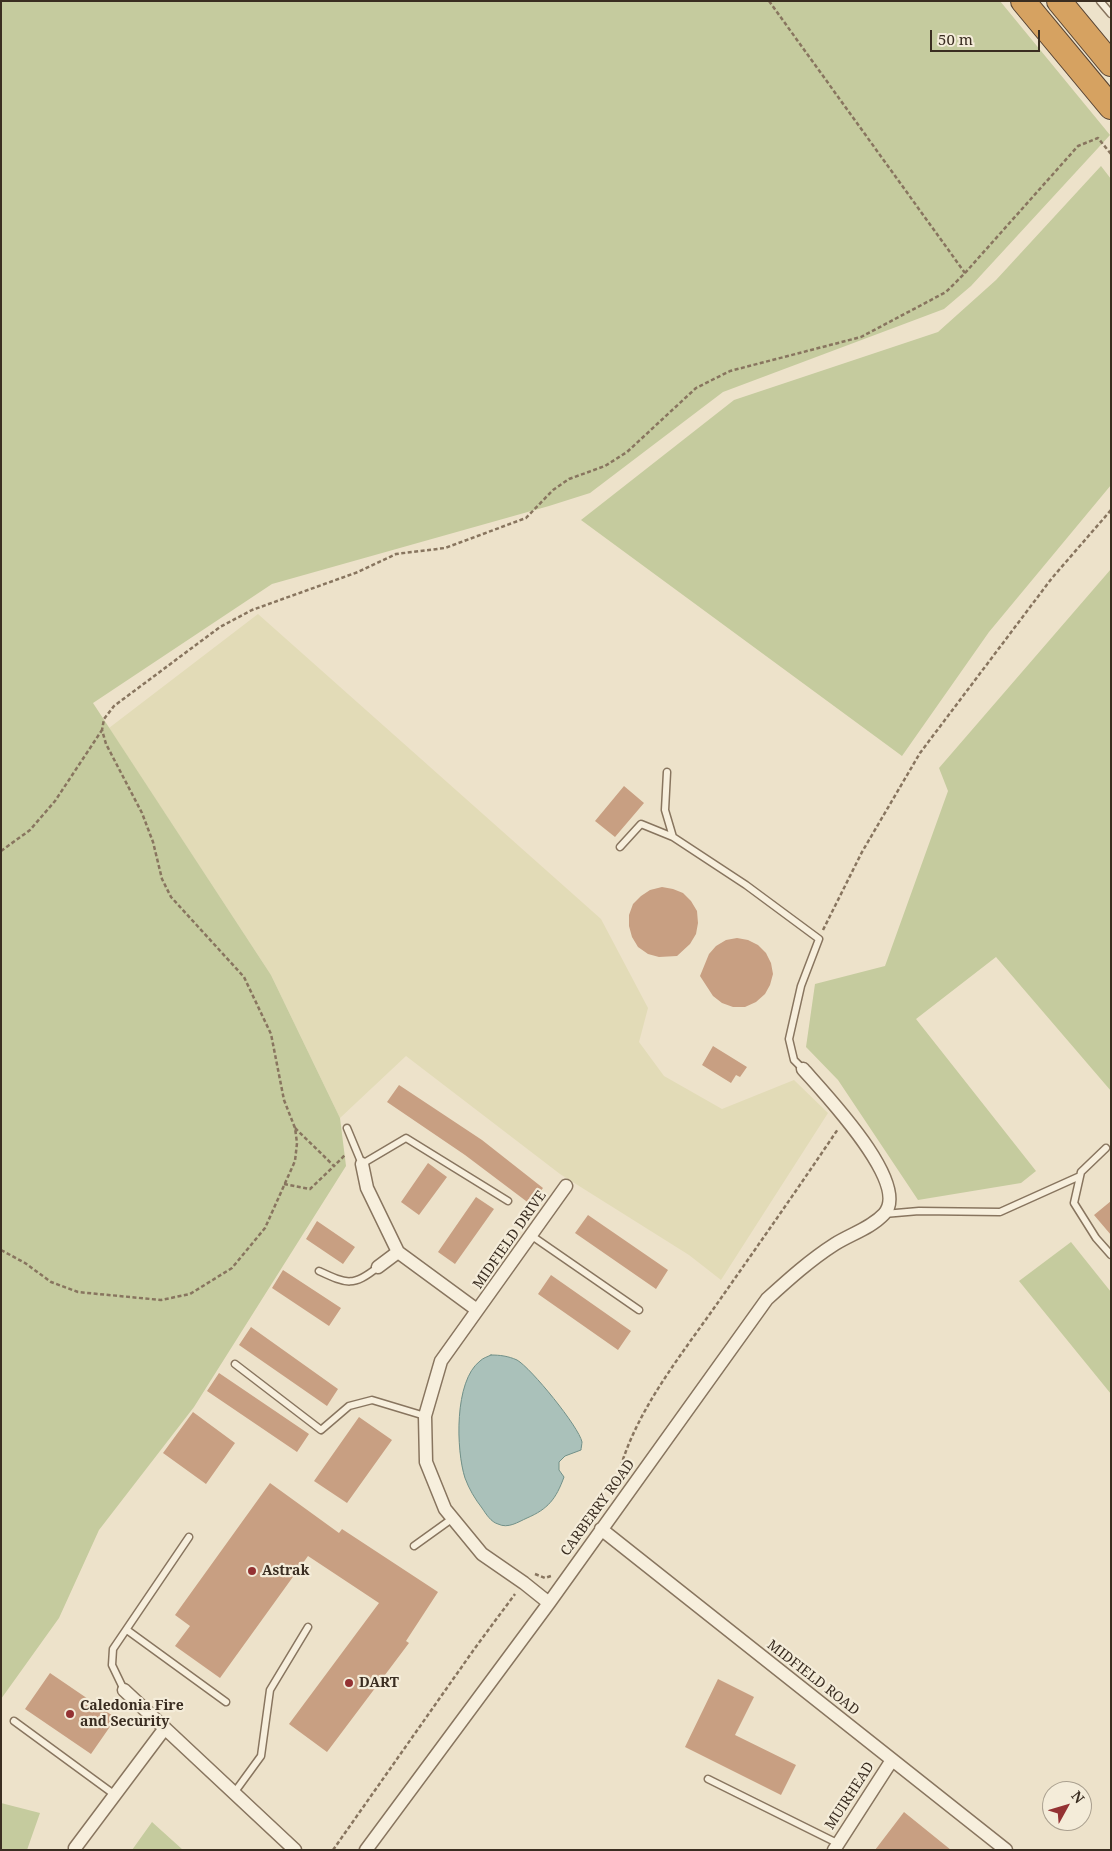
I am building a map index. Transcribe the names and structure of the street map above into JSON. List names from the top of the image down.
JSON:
{
  "streets": {
    "street": [
      "MIDFIELD DRIVE",
      "CARBERRY ROAD",
      "MIDFIELD ROAD",
      "MUIRHEAD"
    ]
  },
  "crossings": [
    ["MIDFIELD DRIVE", "CARBERRY ROAD"],
    ["CARBERRY ROAD", "MIDFIELD ROAD"],
    ["MIDFIELD ROAD", "MUIRHEAD"]
  ],
  "places": ["Astrak", "DART", "Caledonia Fire and Security"],
  "scale_bar": "50 m",
  "north": "top right"
}
